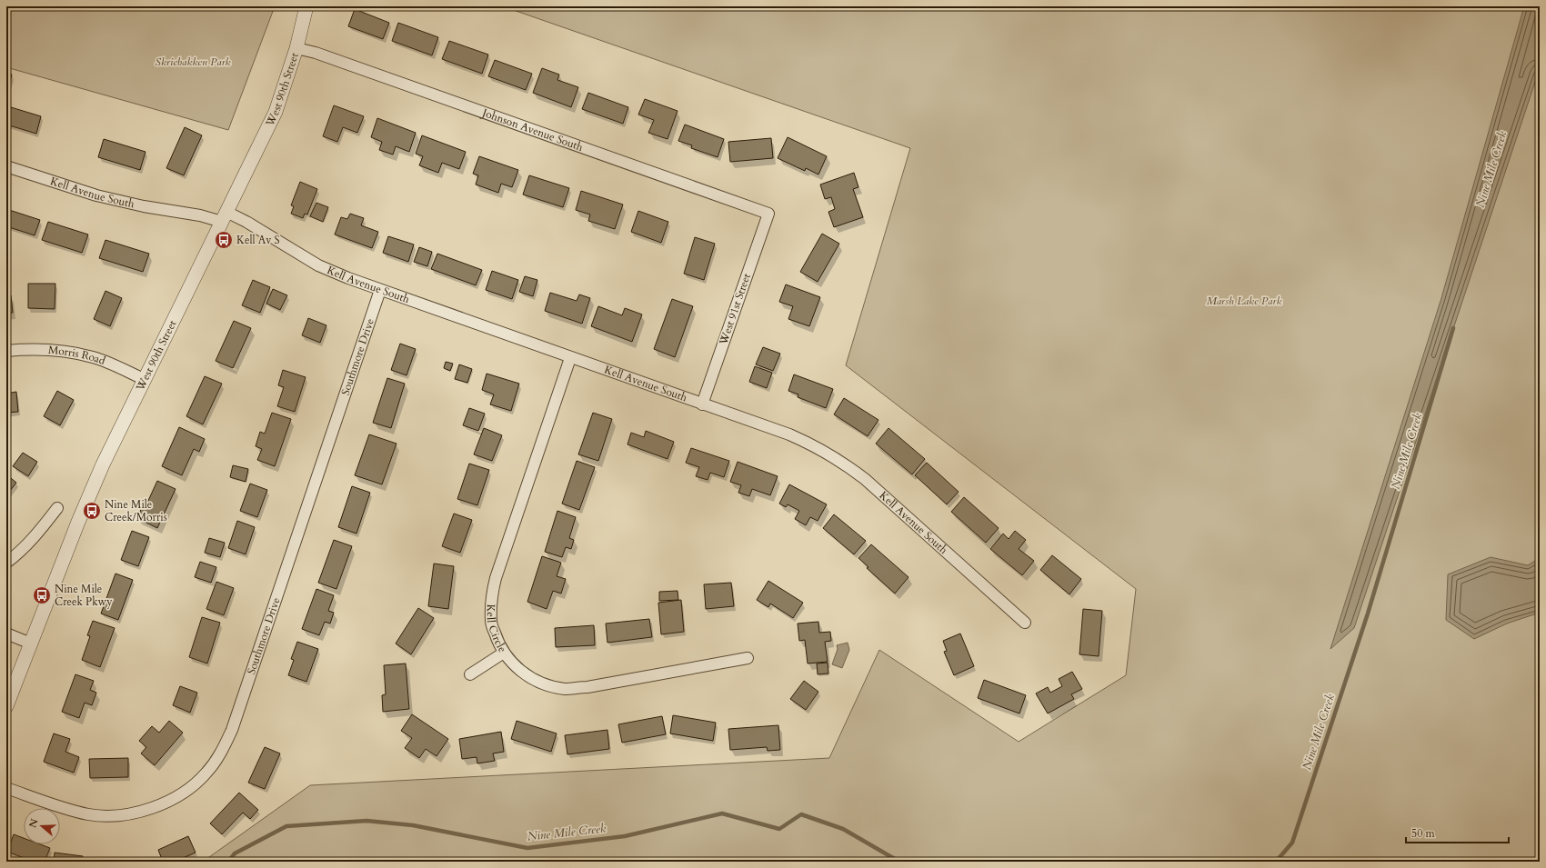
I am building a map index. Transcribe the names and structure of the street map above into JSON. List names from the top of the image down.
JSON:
{
  "streets": {
    "street": [
      "West 90th Street",
      "Johnson Avenue South",
      "Kell Avenue South",
      "West 91st Street",
      "Morris Road",
      "Southmore Drive",
      "Kell Circle"
    ]
  },
  "crossings": [
    ["West 90th Street", "Johnson Avenue South"],
    ["West 90th Street", "Kell Avenue South"],
    ["West 90th Street", "Morris Road"],
    ["Johnson Avenue South", "West 91st Street"],
    ["Kell Avenue South", "West 91st Street"],
    ["Kell Avenue South", "Southmore Drive"],
    ["Kell Avenue South", "Kell Circle"]
  ],
  "water": ["Nine Mile Creek"],
  "parks": ["Skriebakken Park", "Marsh Lake Park"],
  "places": {
    "bus stop": ["Kell Av S", "Nine Mile Creek/Morris", "Nine Mile Creek Pkwy"]
  },
  "scale_bar": "50 m",
  "north": "left"
}
